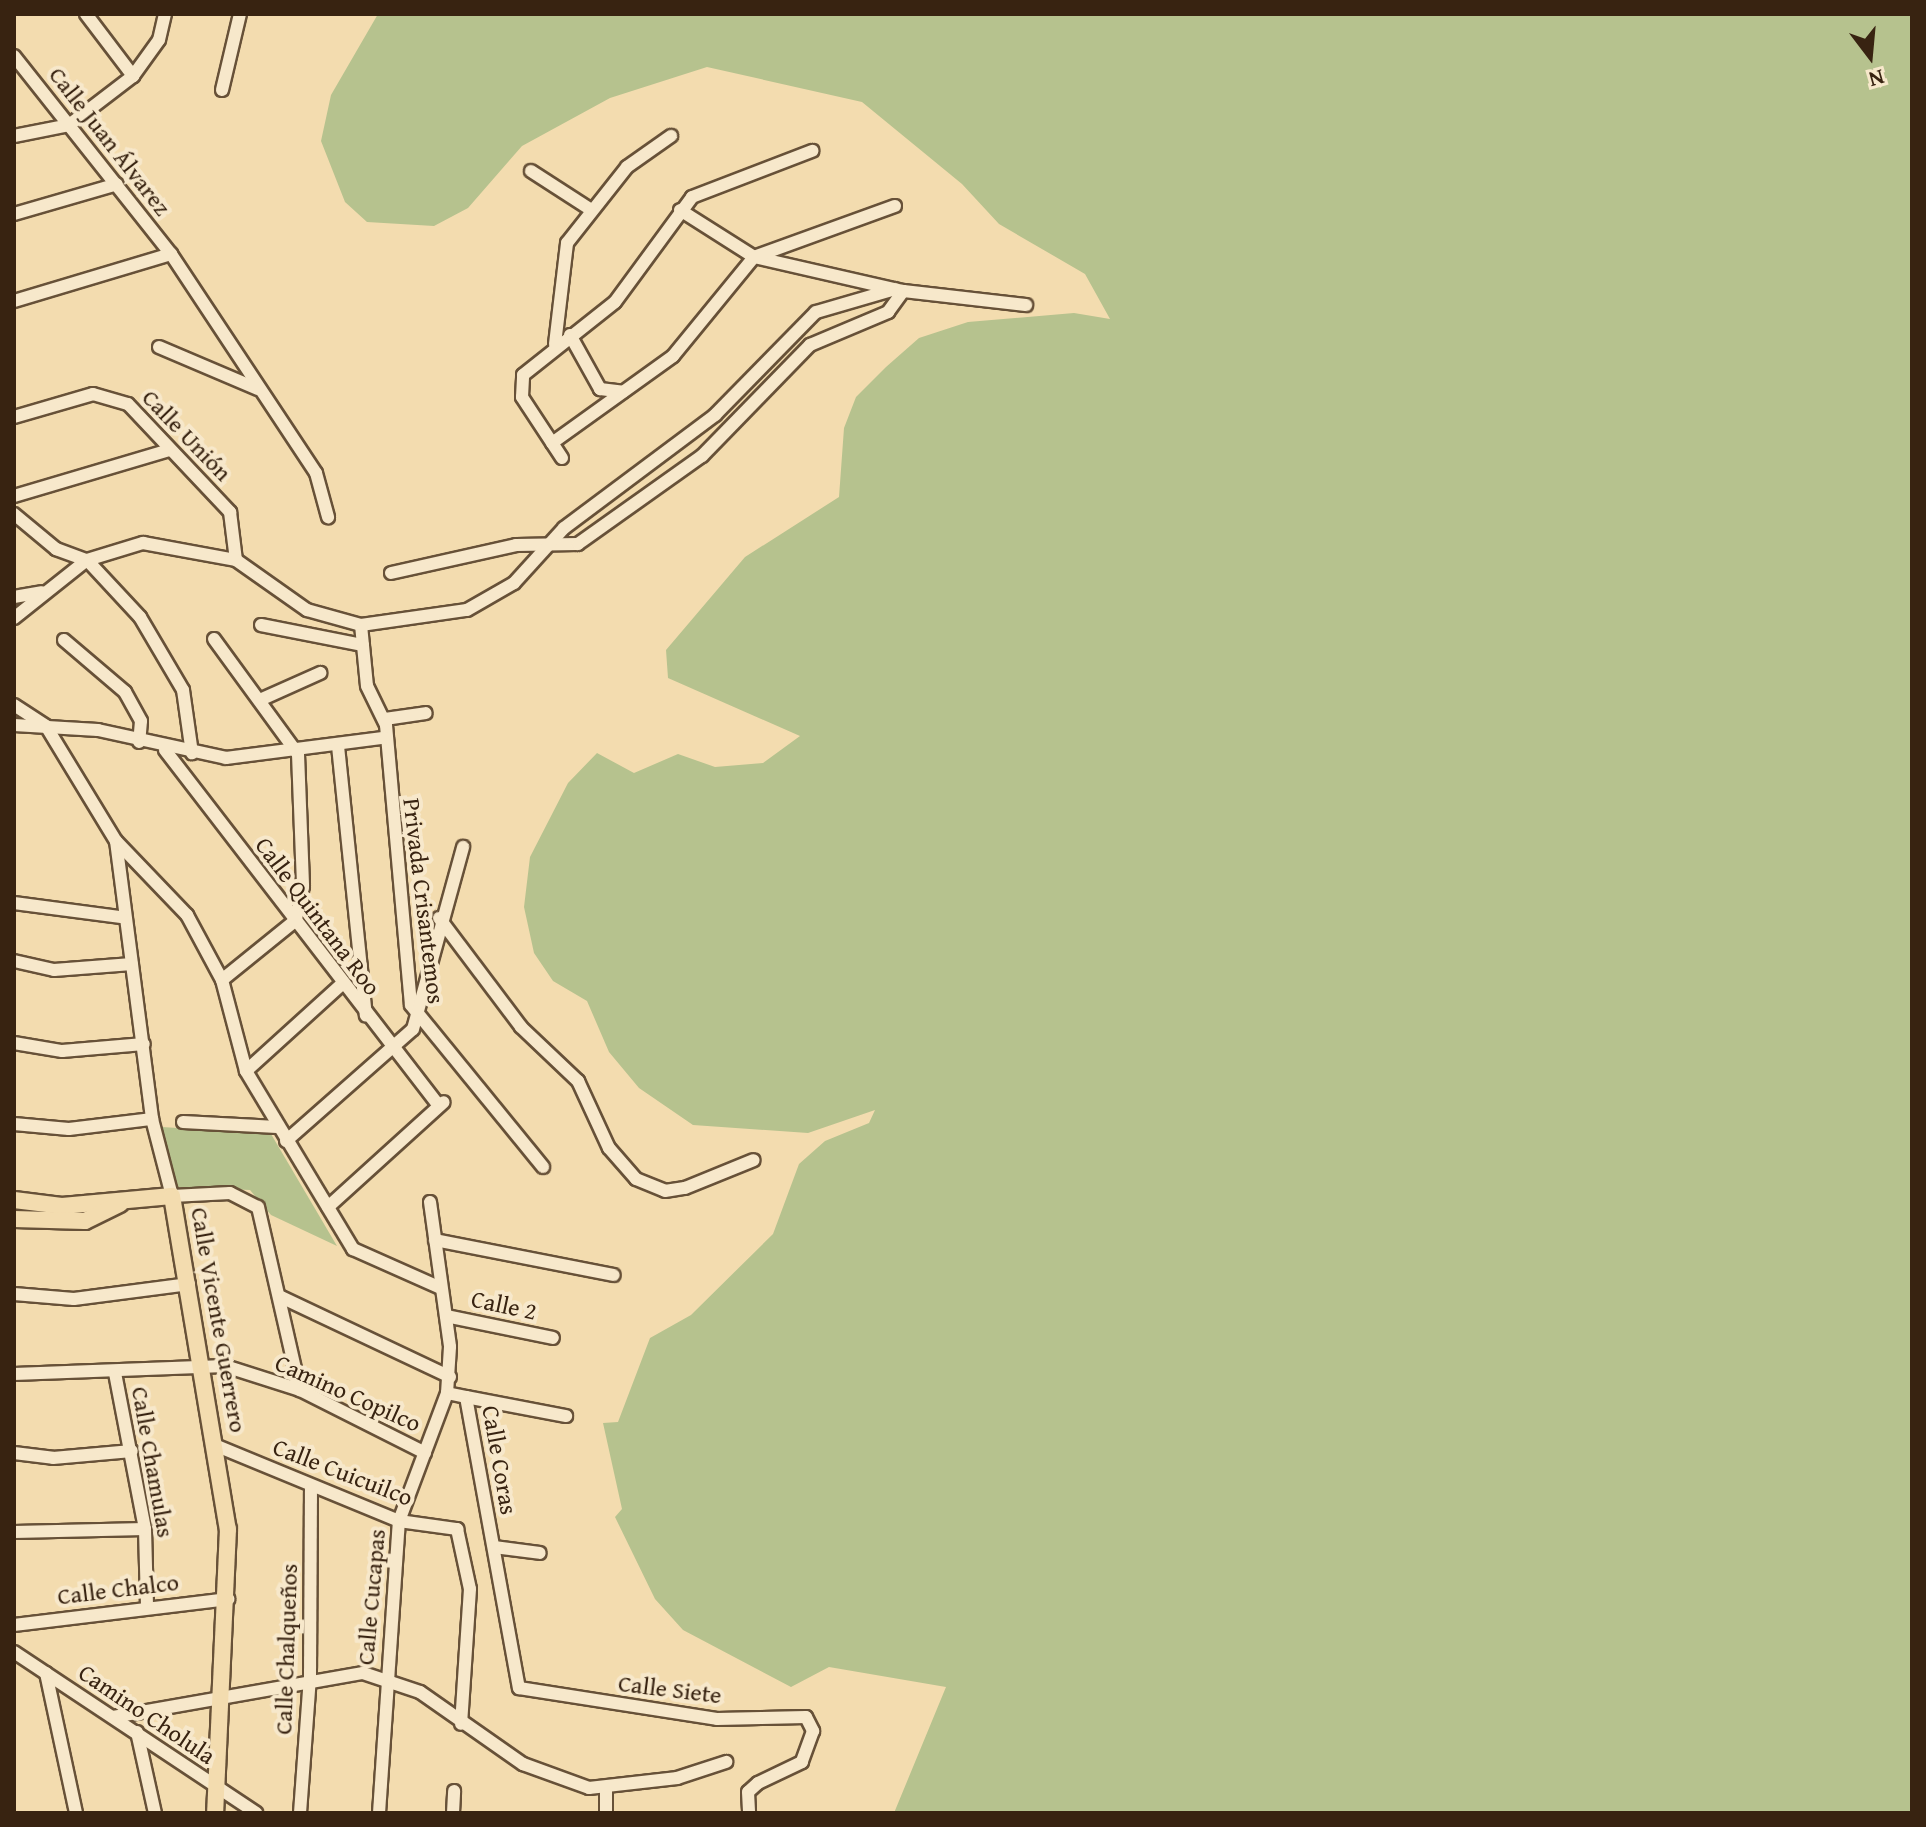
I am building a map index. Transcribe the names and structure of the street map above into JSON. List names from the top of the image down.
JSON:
{
  "streets": {
    "main road": ["Calle Vicente Guerrero"],
    "street": [
      "Calle Juan Álvarez",
      "Calle Unión",
      "Privada Crisantemos",
      "Calle Quintana Roo",
      "Calle 2",
      "Camino Copilco",
      "Calle Coras",
      "Calle Chamulas",
      "Calle Cuicuilco",
      "Calle Chalco",
      "Calle Cucapas",
      "Calle Chalqueños",
      "Calle Siete",
      "Camino Cholula"
    ]
  },
  "crossings": [
    ["Calle 2", "Calle Coras"],
    ["Calle Vicente Guerrero", "Camino Copilco"],
    ["Calle Vicente Guerrero", "Calle Cuicuilco"],
    ["Calle Vicente Guerrero", "Calle Chalco"],
    ["Calle Vicente Guerrero", "Camino Cholula"],
    ["Camino Copilco", "Calle Chamulas"],
    ["Camino Copilco", "Calle Cucapas"],
    ["Calle Coras", "Calle Cucapas"],
    ["Calle Coras", "Calle Siete"],
    ["Calle Chamulas", "Calle Chalco"],
    ["Calle Cuicuilco", "Calle Cucapas"],
    ["Calle Cuicuilco", "Calle Chalqueños"]
  ],
  "north": "bottom"
}
